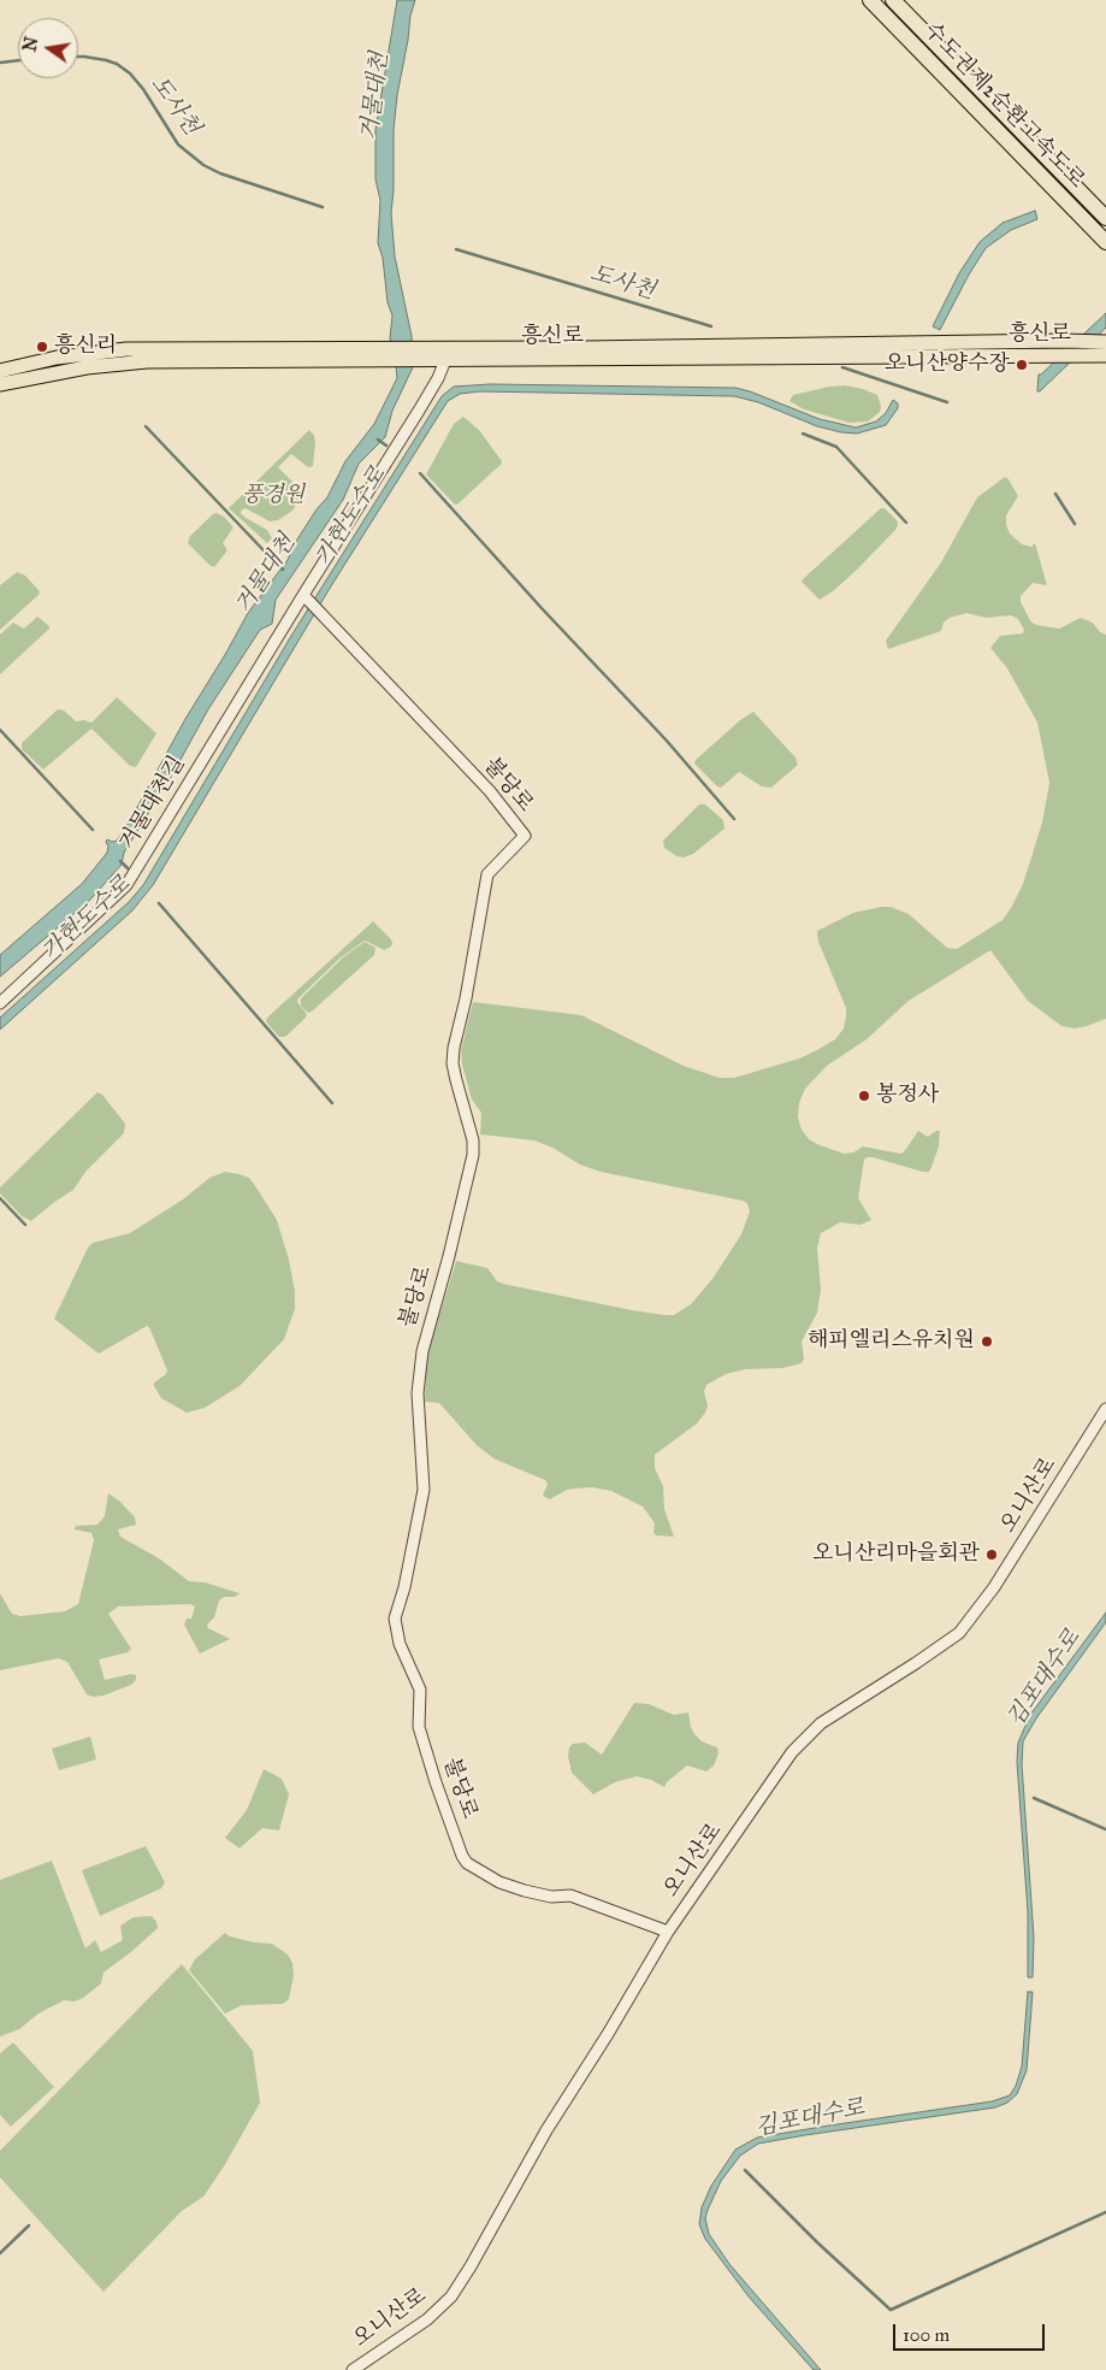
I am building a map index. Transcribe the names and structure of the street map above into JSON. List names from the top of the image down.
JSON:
{
  "streets": {
    "highway": ["수도권제2순환고속도로"],
    "main road": ["흥신로"],
    "street": ["불당로", "거물대천길", "오니산로"]
  },
  "crossings": [
    ["불당로", "거물대천길"],
    ["불당로", "오니산로"]
  ],
  "water": [
    "거물대천",
    "도사천",
    "가현도수로",
    "김포대수로"
  ],
  "parks": ["풍경원"],
  "places": [
    "흥신리",
    "오니산양수장",
    "봉정사",
    "해피엘리스유치원",
    "오니산리마을회관"
  ],
  "scale_bar": "100 m",
  "north": "left"
}
